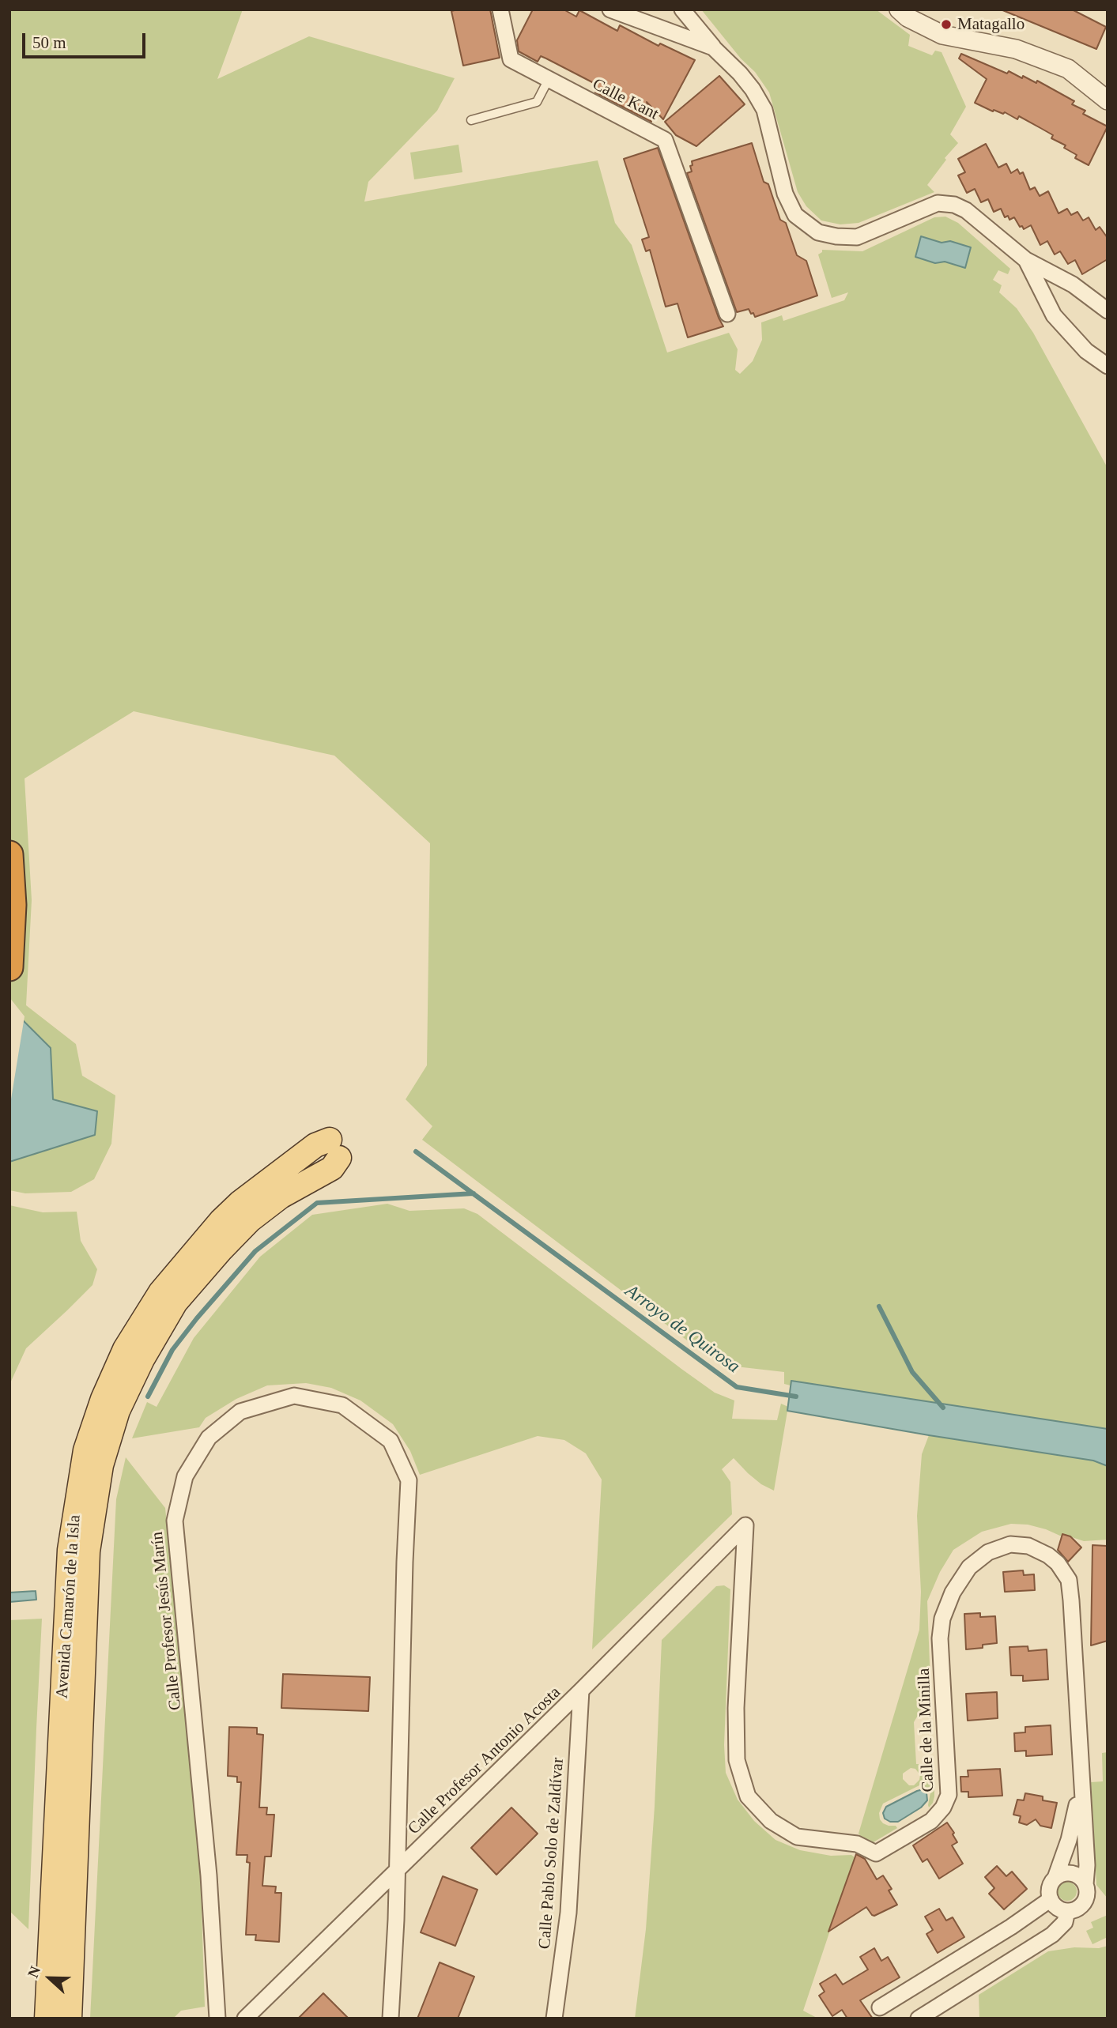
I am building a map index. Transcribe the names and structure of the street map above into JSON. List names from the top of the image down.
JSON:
{
  "streets": {
    "main road": ["Avenida Camarón de la Isla"],
    "street": [
      "Calle Kant",
      "Calle Profesor Jesús Marín",
      "Calle de la Minilla",
      "Calle Profesor Antonio Acosta",
      "Calle Pablo Solo de Zaldívar"
    ]
  },
  "crossings": [
    ["Calle Profesor Jesús Marín", "Calle Profesor Antonio Acosta"],
    ["Calle de la Minilla", "Calle Profesor Antonio Acosta"],
    ["Calle Profesor Antonio Acosta", "Calle Pablo Solo de Zaldívar"]
  ],
  "water": ["Arroyo de Quirosa"],
  "places": ["Matagallo"],
  "scale_bar": "50 m",
  "north": "left"
}
